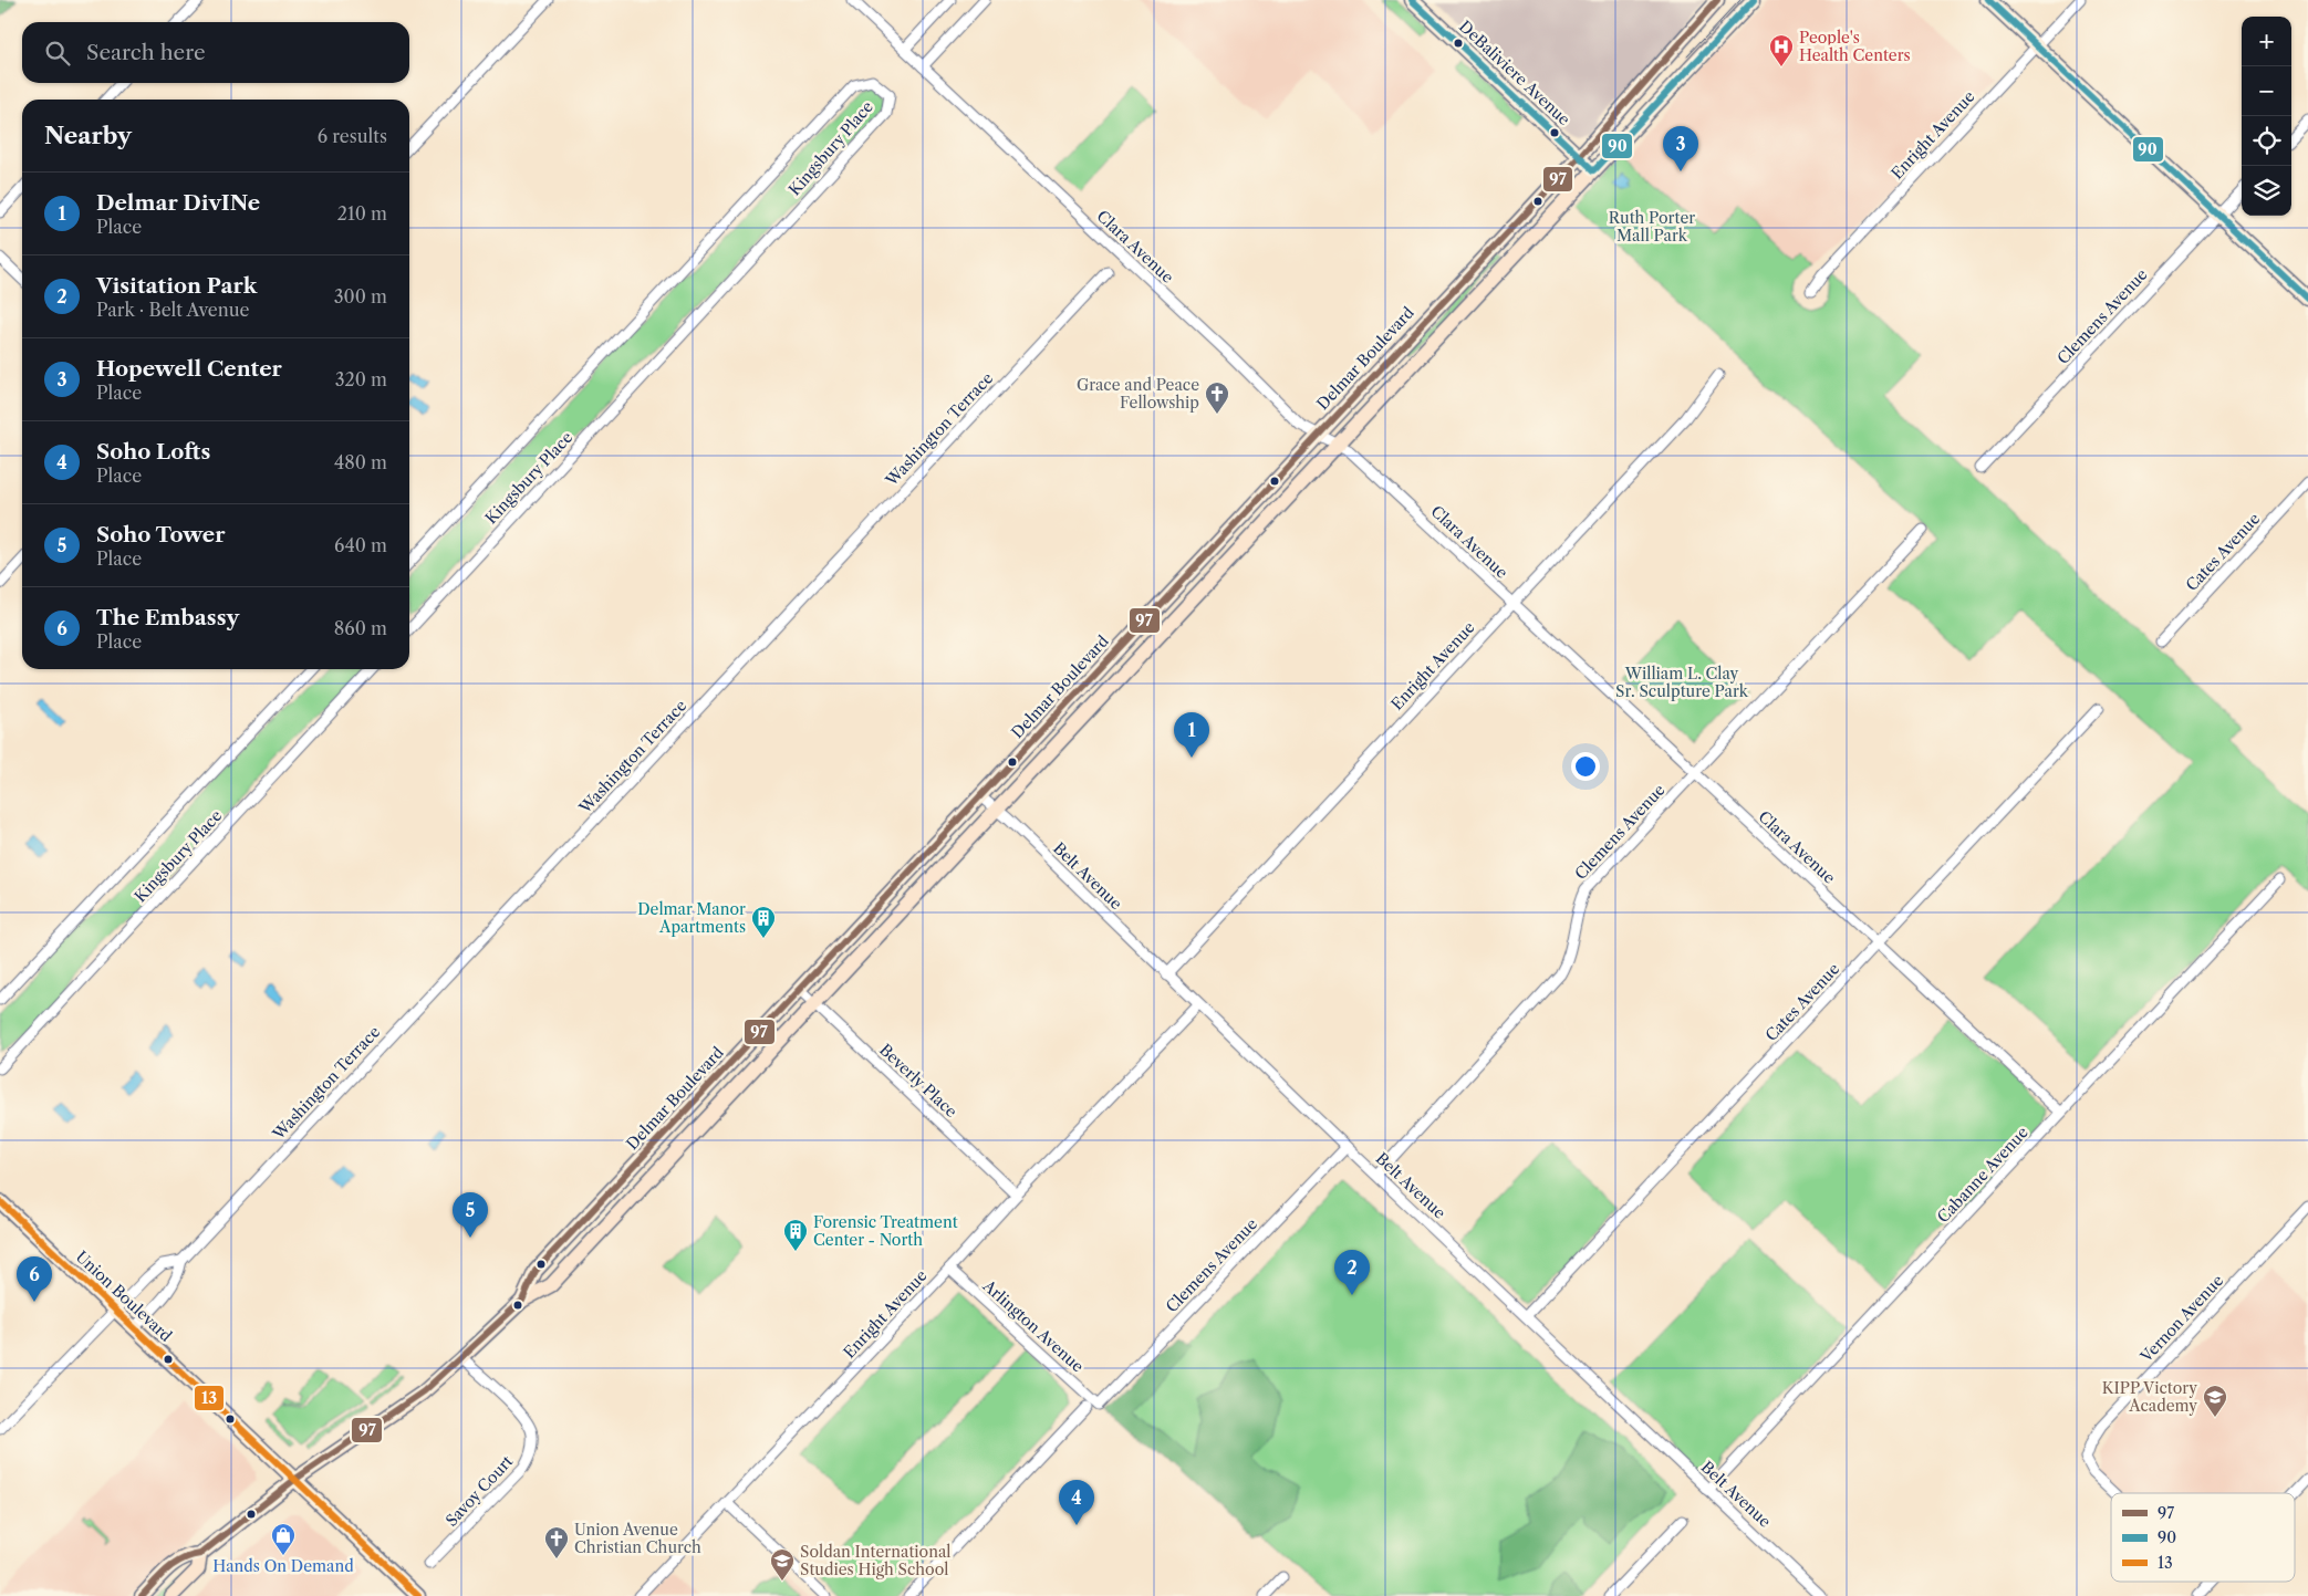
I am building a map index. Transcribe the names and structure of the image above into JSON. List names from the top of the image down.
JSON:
{
  "streets": {
    "main road": ["DeBaliviere Avenue", "Delmar Boulevard", "Union Boulevard"],
    "street": [
      "Enright Avenue",
      "Kingsbury Place",
      "Clara Avenue",
      "Clemens Avenue",
      "Washington Terrace",
      "Cates Avenue",
      "Belt Avenue",
      "Beverly Place",
      "Cabanne Avenue",
      "Vernon Avenue",
      "Arlington Avenue",
      "Savoy Court"
    ]
  },
  "crossings": [
    ["DeBaliviere Avenue", "Delmar Boulevard"],
    ["Enright Avenue", "Clara Avenue"],
    ["Enright Avenue", "Belt Avenue"],
    ["Enright Avenue", "Beverly Place"],
    ["Enright Avenue", "Arlington Avenue"],
    ["Clara Avenue", "Clemens Avenue"],
    ["Clara Avenue", "Delmar Boulevard"],
    ["Clara Avenue", "Cates Avenue"],
    ["Clara Avenue", "Cabanne Avenue"],
    ["Clemens Avenue", "Belt Avenue"],
    ["Clemens Avenue", "Arlington Avenue"],
    ["Delmar Boulevard", "Belt Avenue"],
    ["Delmar Boulevard", "Beverly Place"],
    ["Delmar Boulevard", "Union Boulevard"],
    ["Delmar Boulevard", "Savoy Court"],
    ["Cates Avenue", "Belt Avenue"],
    ["Belt Avenue", "Cabanne Avenue"]
  ],
  "parks": ["Ruth Porter Mall Park", "William L. Clay Sr. Sculpture Park"],
  "places": {
    "hospital": ["People's Health Centers"],
    "church": ["Grace and Peace Fellowship", "Union Avenue Christian Church"],
    "building": ["Delmar Manor Apartments", "Forensic Treatment Center - North"],
    "school or university": ["KIPP Victory Academy", "Soldan International Studies High School"],
    "shop": ["Hands On Demand"]
  },
  "lines": ["transit line 97", "transit line 90", "transit line 13"],
  "legend": ["97", "90", "13"],
  "page": {
    "map_buttons": ["+", "−"],
    "search": "Search here",
    "heading": ["Nearby", "6 results"],
    "pins": [
      "3",
      "1",
      "5",
      "2",
      "6",
      "4"
    ],
    "list": [
      {
        "mark": "1",
        "name": "Delmar DivINe",
        "note": "Place",
        "value": "210 m"
      },
      {
        "mark": "2",
        "name": "Visitation Park",
        "note": "Park · Belt Avenue",
        "value": "300 m"
      },
      {
        "mark": "3",
        "name": "Hopewell Center",
        "note": "Place",
        "value": "320 m"
      },
      {
        "mark": "4",
        "name": "Soho Lofts",
        "note": "Place",
        "value": "480 m"
      },
      {
        "mark": "5",
        "name": "Soho Tower",
        "note": "Place",
        "value": "640 m"
      },
      {
        "mark": "6",
        "name": "The Embassy",
        "note": "Place",
        "value": "860 m"
      }
    ]
  }
}
